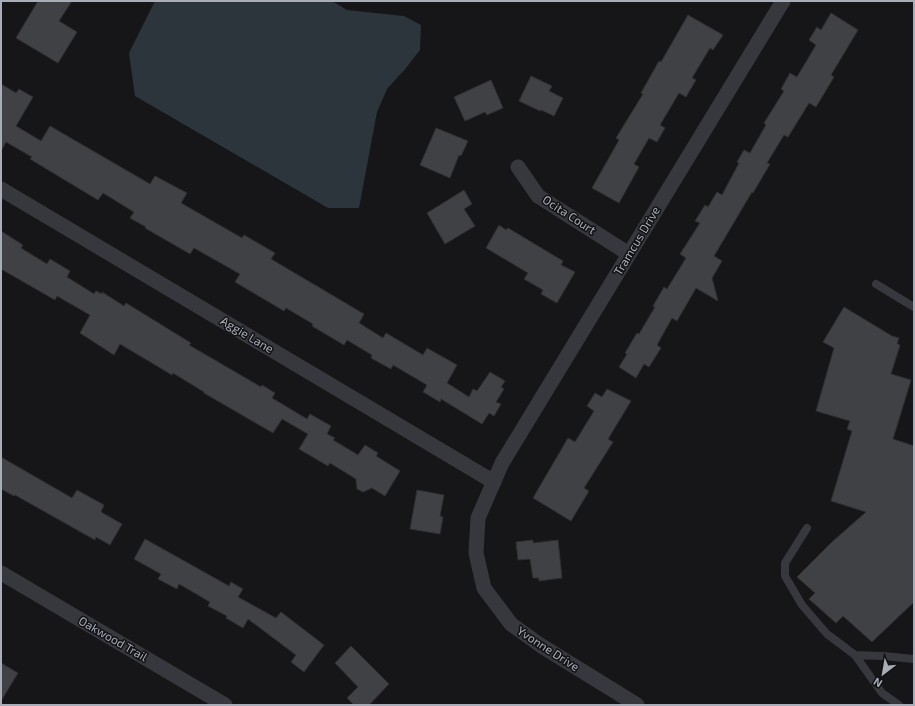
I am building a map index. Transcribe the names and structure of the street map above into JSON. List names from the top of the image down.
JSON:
{
  "streets": {
    "street": [
      "Ocita Court",
      "Tramcus Drive",
      "Aggie Lane",
      "Oakwood Trail",
      "Yvonne Drive"
    ]
  },
  "crossings": [
    ["Ocita Court", "Tramcus Drive"],
    ["Tramcus Drive", "Aggie Lane"],
    ["Tramcus Drive", "Yvonne Drive"],
    ["Aggie Lane", "Yvonne Drive"]
  ],
  "north": "bottom left"
}
